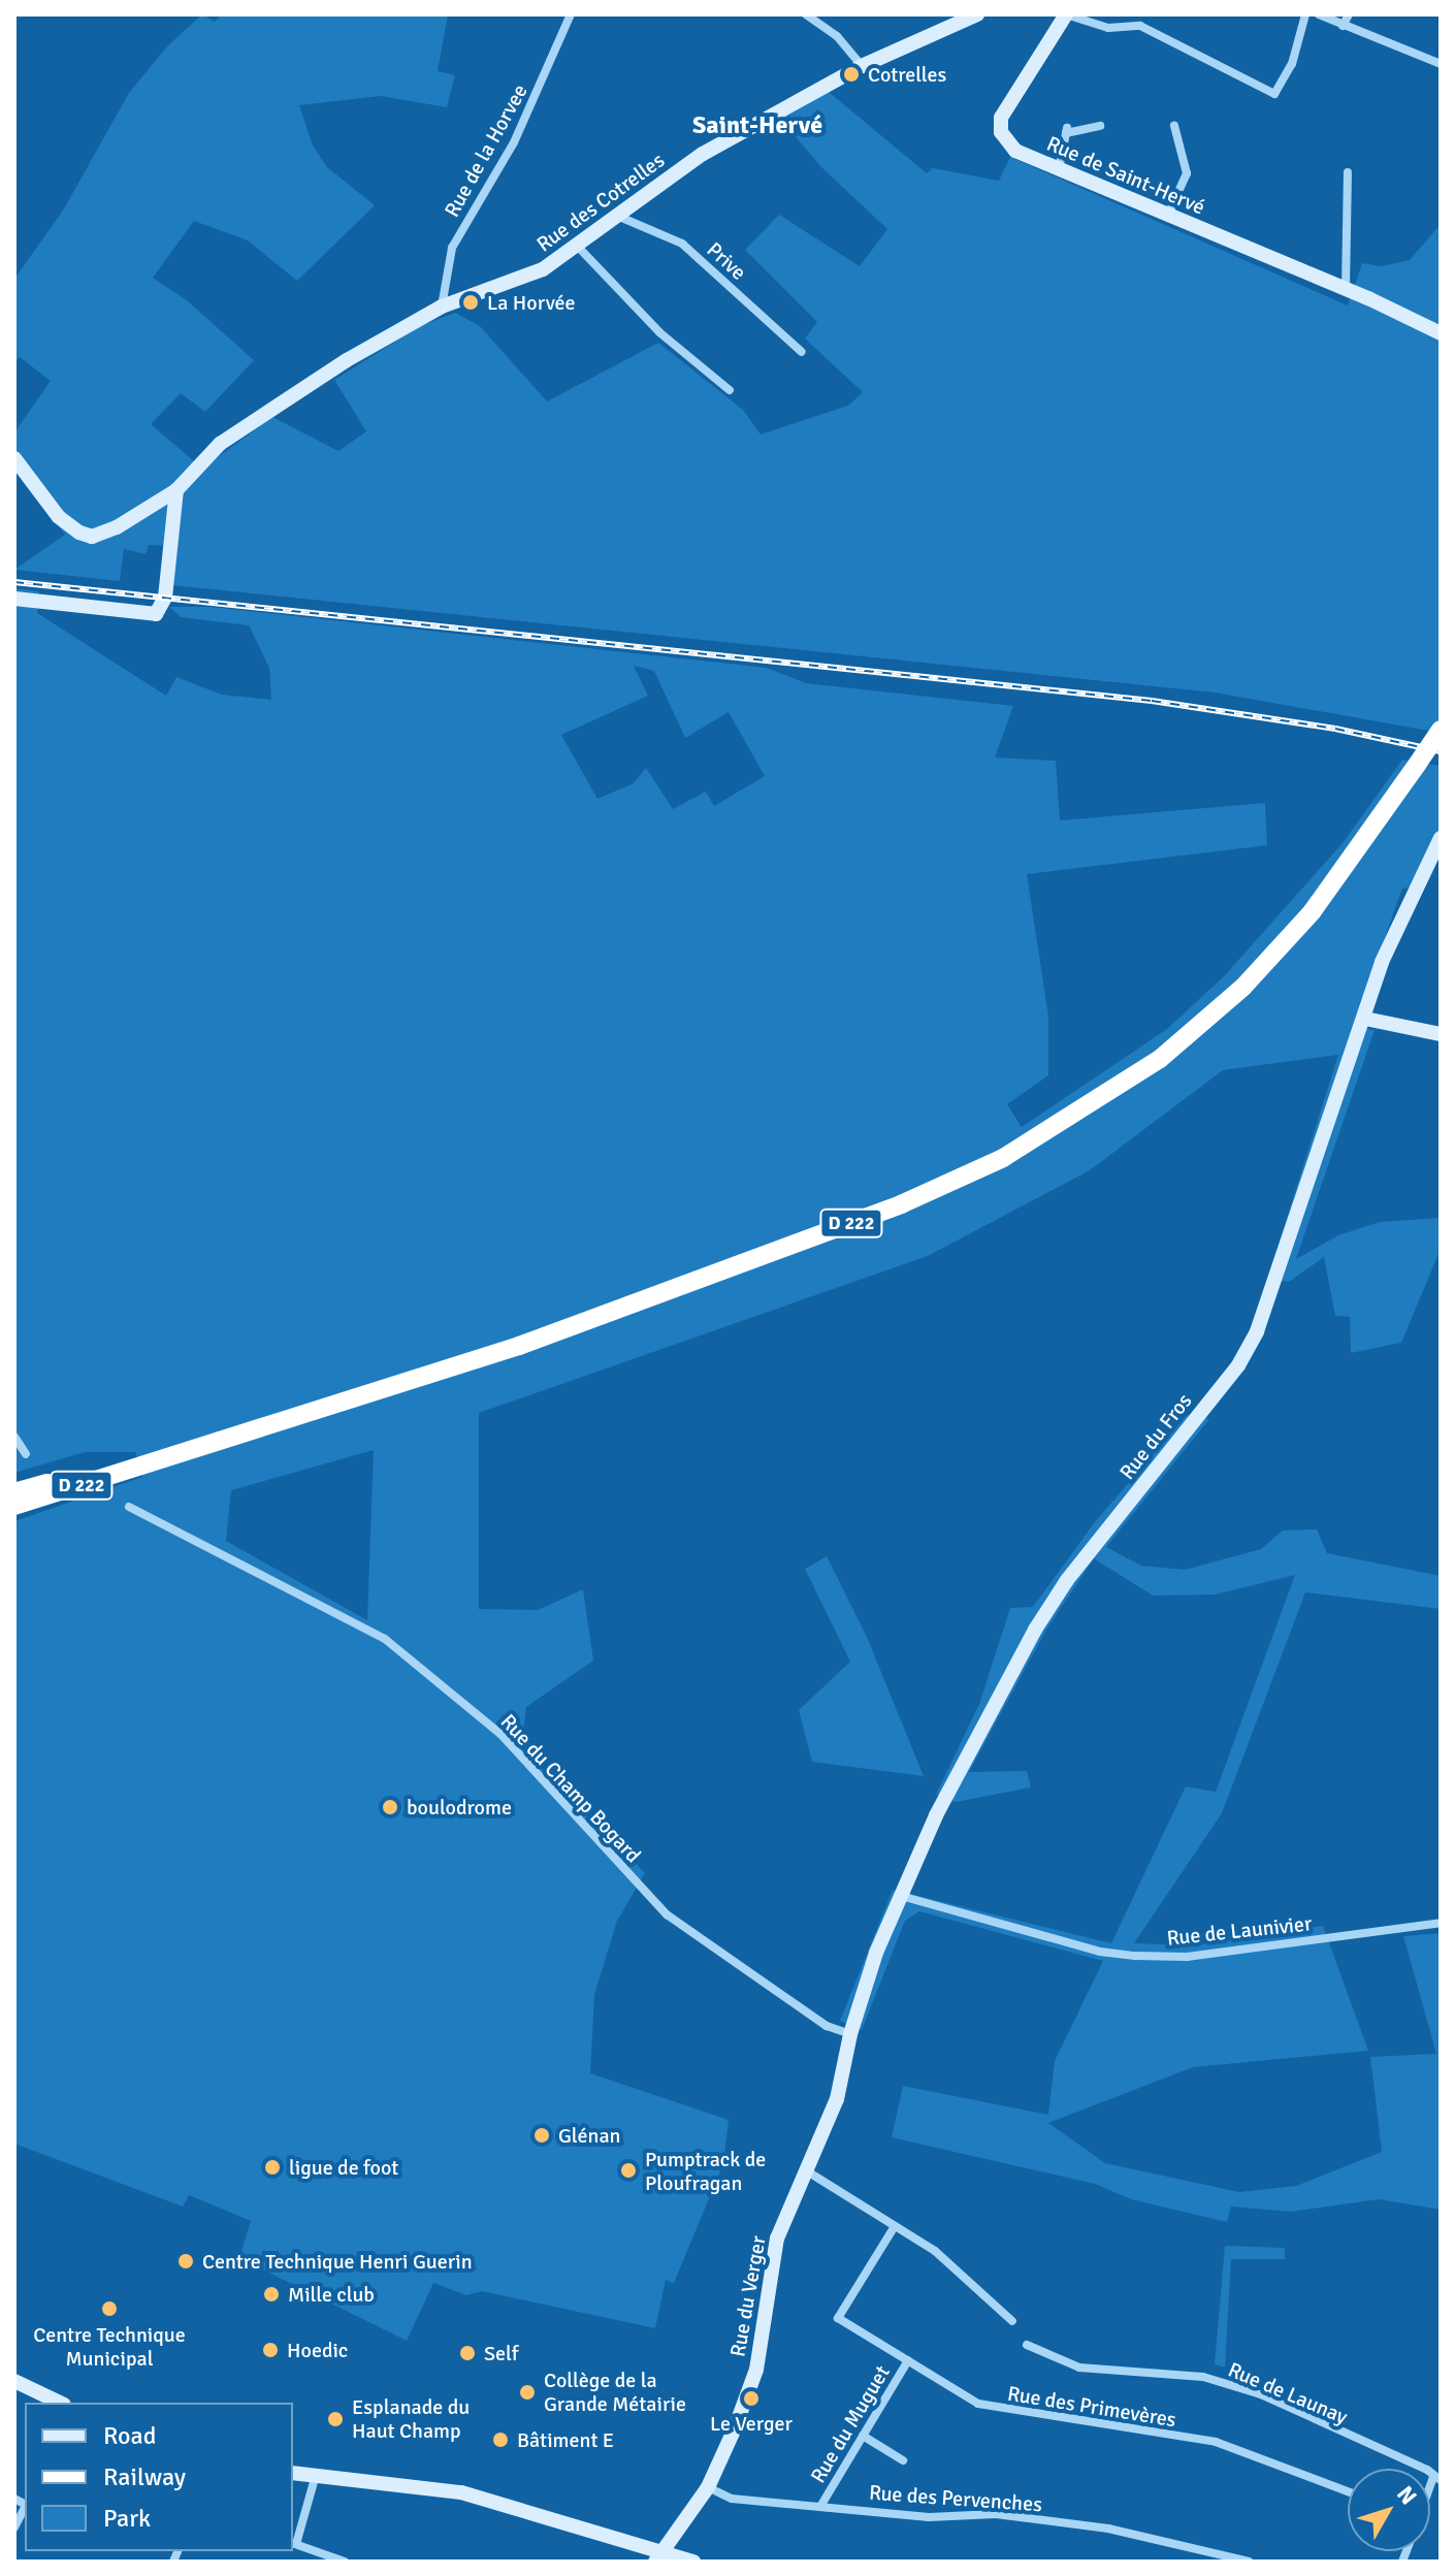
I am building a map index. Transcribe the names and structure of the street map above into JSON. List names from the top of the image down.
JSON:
{
  "streets": {
    "highway": ["D 222"],
    "street": [
      "Rue de la Horvee",
      "Rue de Saint-Hervé",
      "Rue des Cotrelles",
      "Prive",
      "Rue du Fros",
      "Rue du Champ Bogard",
      "Rue de Launivier",
      "Rue du Verger",
      "Rue de Launay",
      "Rue des Primevères",
      "Rue du Muguet",
      "Rue des Pervenches"
    ]
  },
  "crossings": [
    ["Rue de la Horvee", "Rue des Cotrelles"],
    ["Rue des Cotrelles", "Prive"],
    ["Rue du Fros", "Rue du Champ Bogard"],
    ["Rue du Fros", "Rue de Launivier"],
    ["Rue du Fros", "Rue du Verger"],
    ["Rue du Champ Bogard", "Rue du Verger"],
    ["Rue du Verger", "Rue des Pervenches"],
    ["Rue des Primevères", "Rue du Muguet"],
    ["Rue du Muguet", "Rue des Pervenches"]
  ],
  "districts": ["Saint-Hervé"],
  "places": [
    "Cotrelles",
    "La Horvée",
    "boulodrome",
    "Glénan",
    "ligue de foot",
    "Pumptrack de Ploufragan",
    "Centre Technique Henri Guerin",
    "Mille club",
    "Centre Technique Municipal",
    "Hoedic",
    "Self",
    "Collège de la Grande Métairie",
    "Le Verger",
    "Esplanade du Haut Champ",
    "Bâtiment E"
  ],
  "legend": ["Road", "Railway", "Park"],
  "north": "top right"
}
